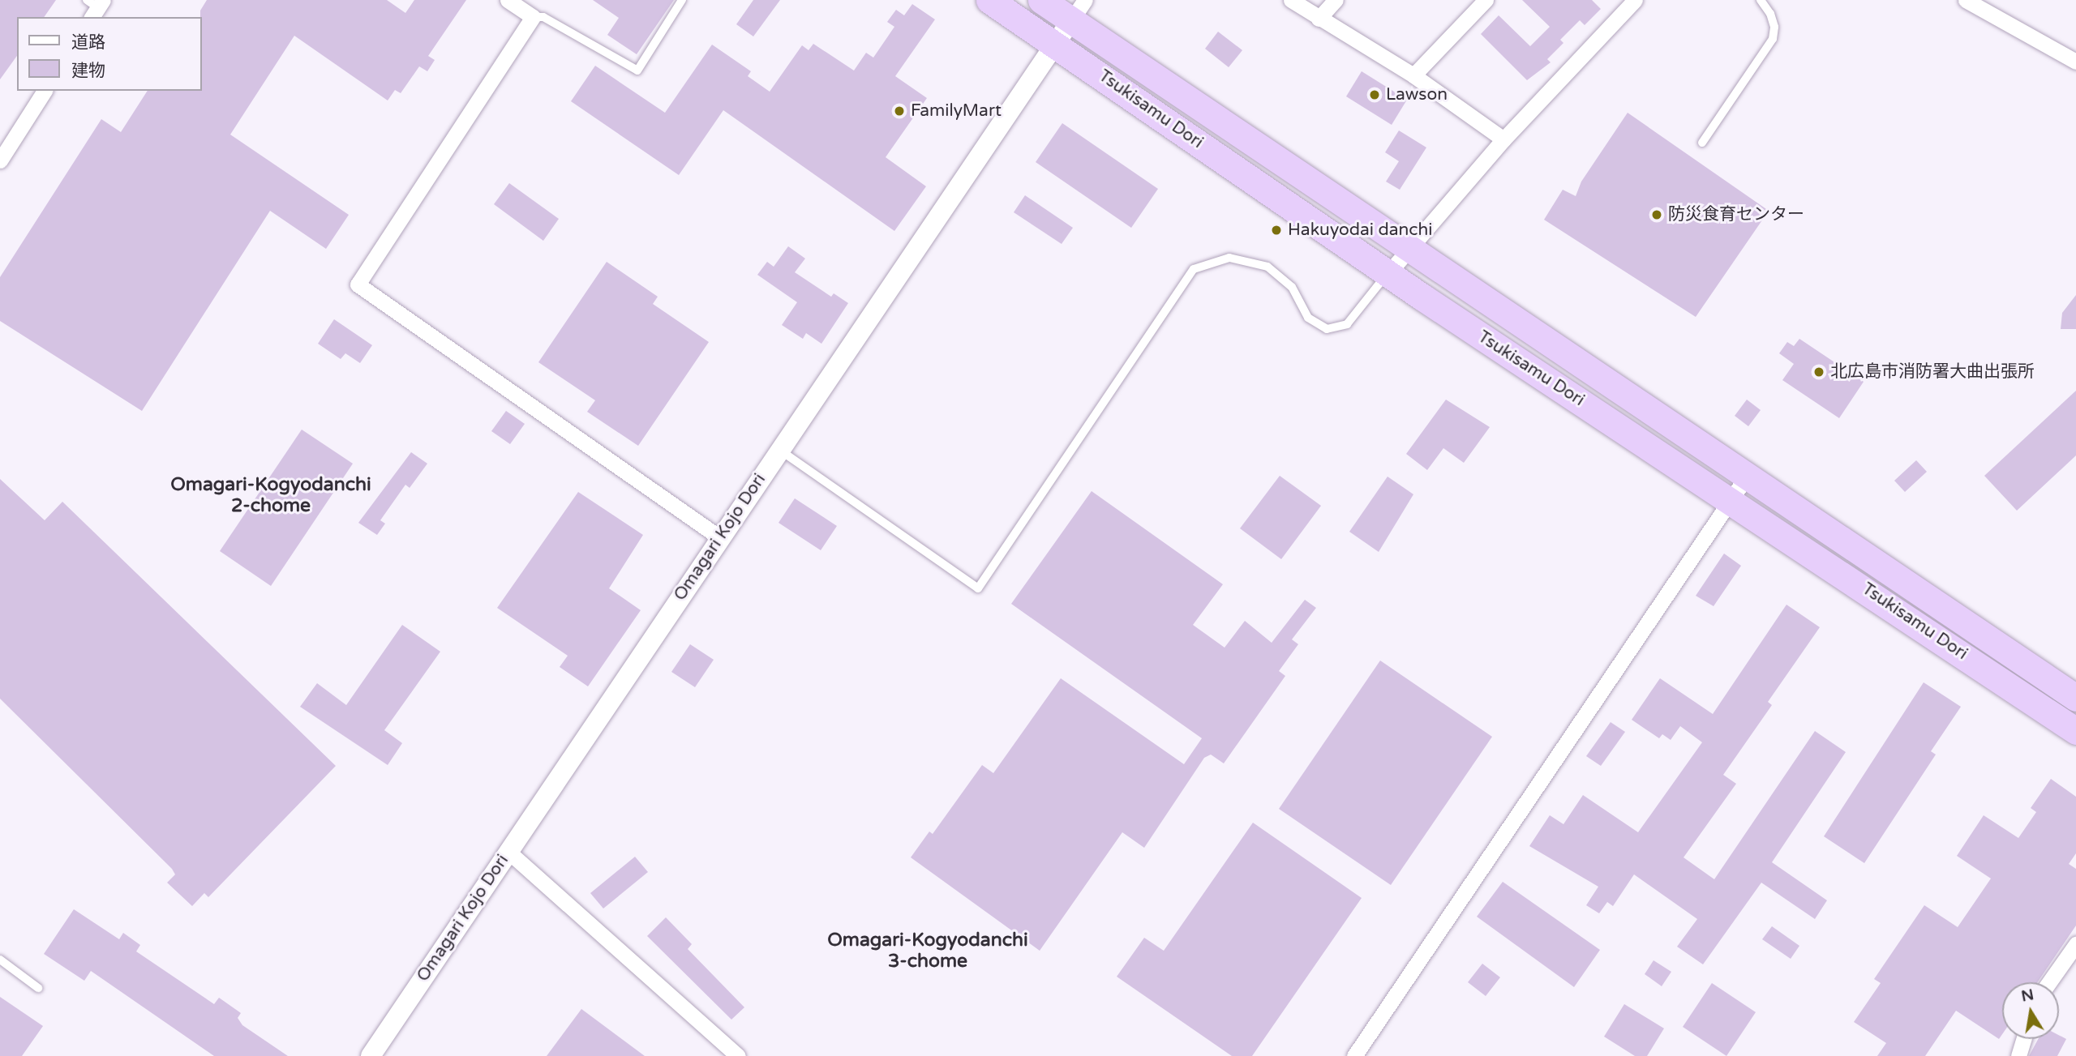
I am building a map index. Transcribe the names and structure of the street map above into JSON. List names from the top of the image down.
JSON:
{
  "streets": {
    "highway": ["Tsukisamu Dori"],
    "street": ["Omagari Kojo Dori"]
  },
  "crossings": [
    ["Tsukisamu Dori", "Omagari Kojo Dori"]
  ],
  "districts": ["Omagari-Kogyodanchi 2-chome", "Omagari-Kogyodanchi 3-chome"],
  "places": [
    "Lawson",
    "FamilyMart",
    "防災食育センター",
    "Hakuyodai danchi",
    "北広島市消防署大曲出張所"
  ],
  "legend": ["道路", "建物"],
  "north": "top"
}
